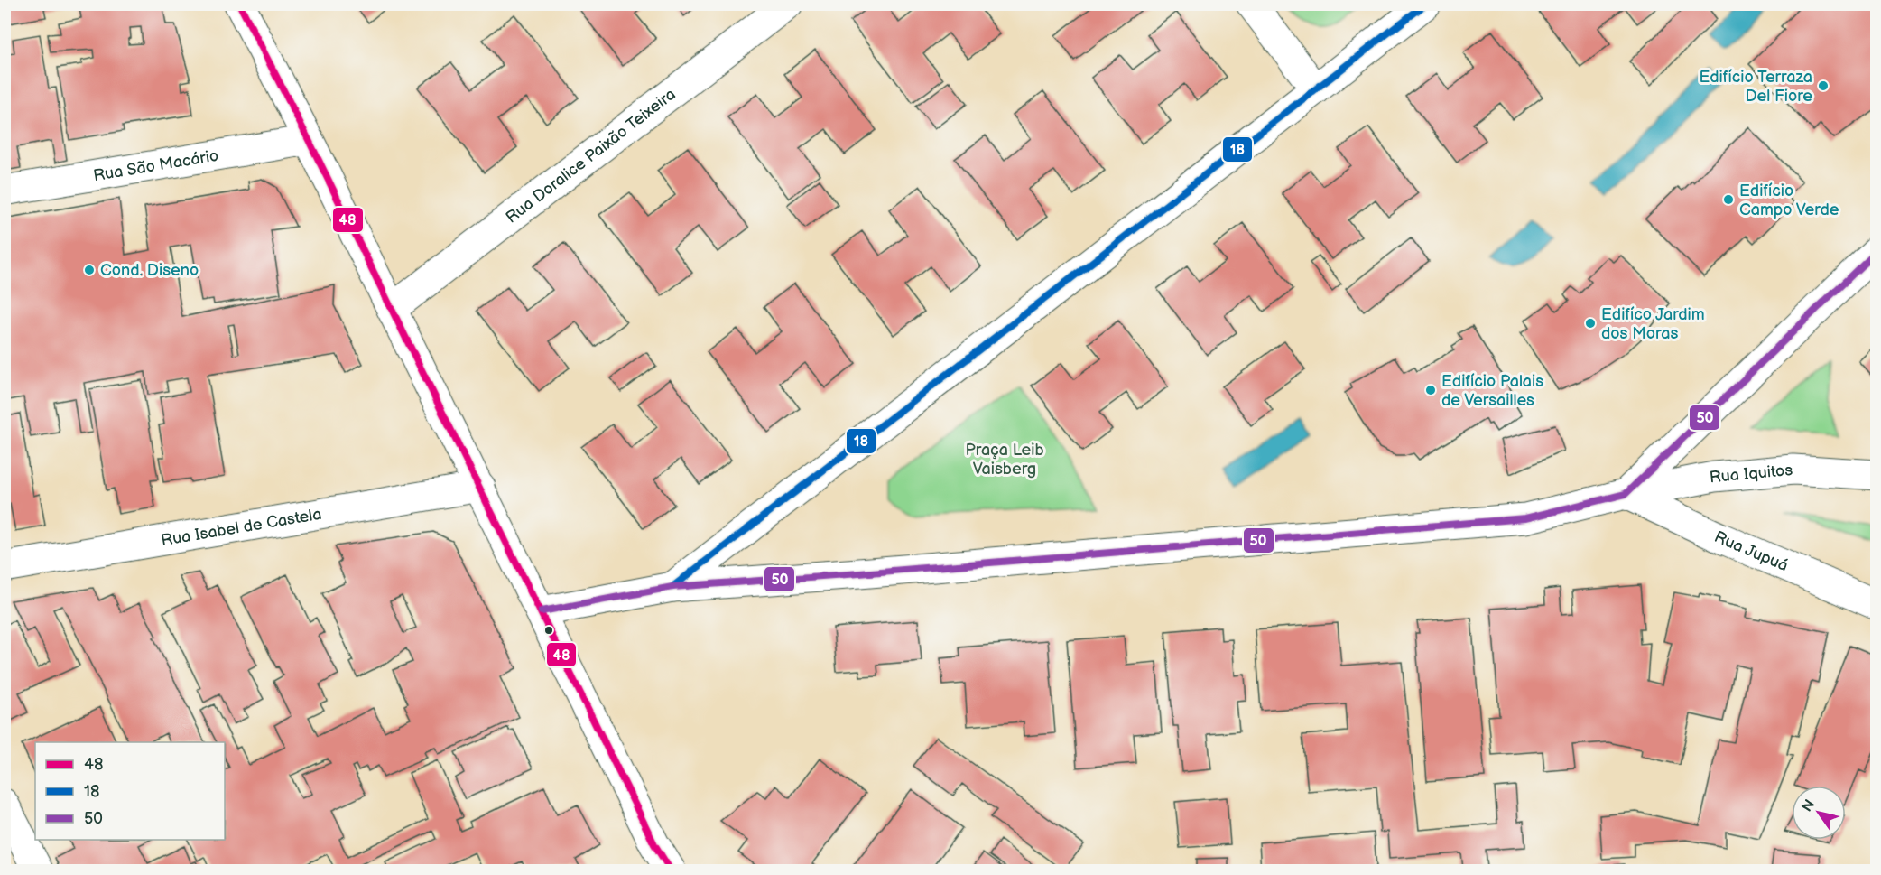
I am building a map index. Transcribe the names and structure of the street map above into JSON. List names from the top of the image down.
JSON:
{
  "streets": {
    "street": [
      "Rua Doralice Paixão Teixeira",
      "Rua São Macário",
      "Rua Iquitos",
      "Rua Isabel de Castela",
      "Rua Jupuá"
    ]
  },
  "crossings": [
    ["Rua Iquitos", "Rua Jupuá"]
  ],
  "parks": ["Praça Leib Vaisberg"],
  "places": [
    "Edifício Terraza Del Fiore",
    "Edifício Campo Verde",
    "Cond. Diseno",
    "Edifíco Jardim dos Moras",
    "Edifício Palais de Versailles"
  ],
  "lines": ["transit line 48", "transit line 18", "transit line 50"],
  "legend": ["48", "18", "50"],
  "north": "top left"
}
